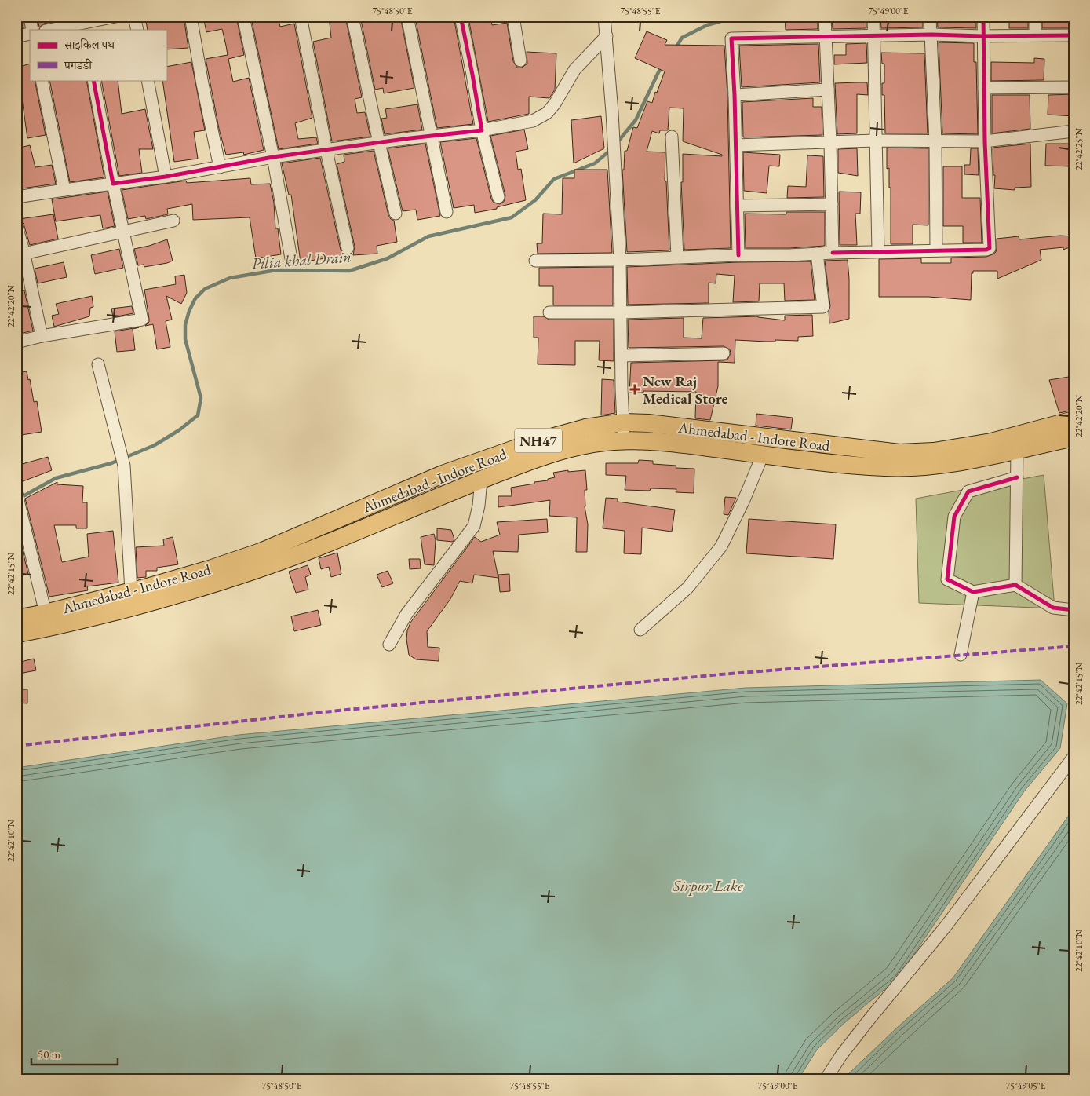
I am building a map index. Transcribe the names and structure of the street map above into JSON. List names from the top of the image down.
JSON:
{
  "streets": {
    "highway": ["Ahmedabad - Indore Road", "NH47"]
  },
  "water": ["Pilia khal Drain", "Sirpur Lake"],
  "places": {
    "health": ["New Raj Medical Store"]
  },
  "legend": ["साइकिल पथ", "पगडंडी"],
  "scale_bar": "50 m",
  "coordinates": [
    "75°48'50\"E",
    "75°48'55\"E",
    "75°49'00\"E",
    "22°42'25\"N",
    "22°42'20\"N",
    "22°42'15\"N",
    "22°42'10\"N",
    "75°49'05\"E"
  ]
}
